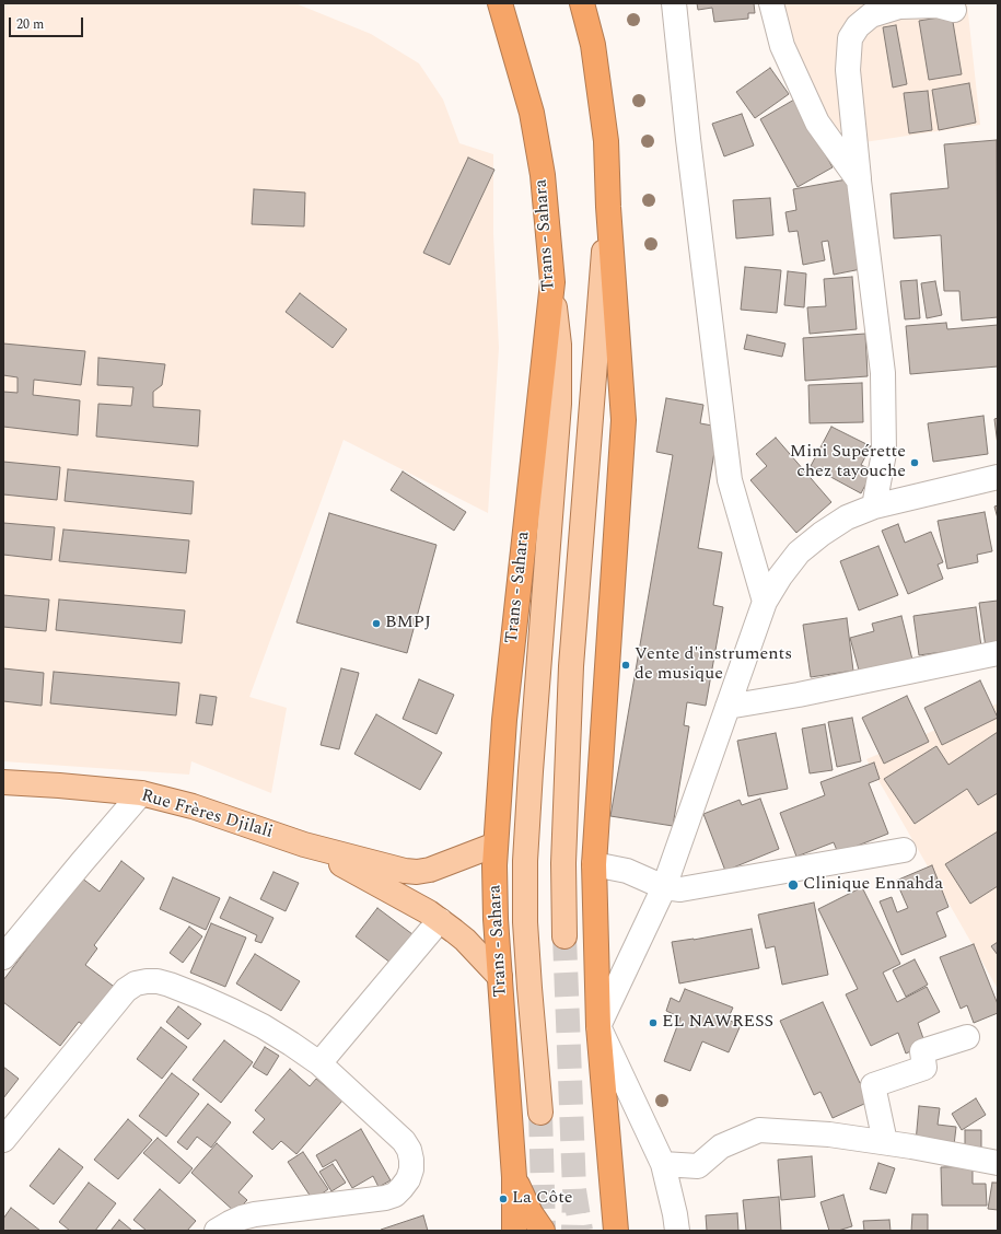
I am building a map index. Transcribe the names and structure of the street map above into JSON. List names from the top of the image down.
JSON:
{
  "streets": {
    "highway": ["Trans - Sahara"],
    "main road": ["Rue Frères Djilali"]
  },
  "places": [
    "Mini Supérette chez tayouche",
    "BMPJ",
    "Vente d'instruments de musique",
    "Clinique Ennahda",
    "EL NAWRESS",
    "La Côte"
  ],
  "scale_bar": "20 m"
}
